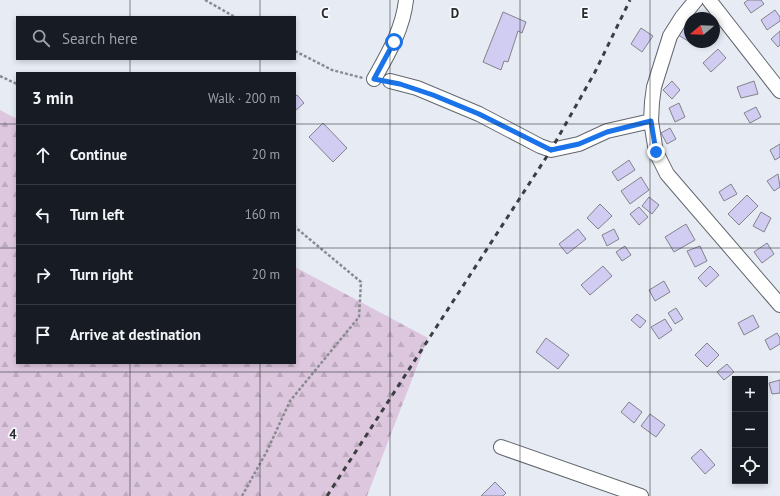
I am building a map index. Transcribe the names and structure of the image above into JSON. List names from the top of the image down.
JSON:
{
  "north": "left",
  "page": {
    "search": "Search here",
    "heading": ["3 min", "Walk · 200 m"],
    "list": [
      ["Continue", "20 m"],
      ["Turn left", "160 m"],
      ["Turn right", "20 m"],
      "Arrive at destination"
    ],
    "map_buttons": ["+", "−"]
  },
  "grid": {
    "columns": ["C", "D", "E"],
    "rows": ["4"]
  }
}
